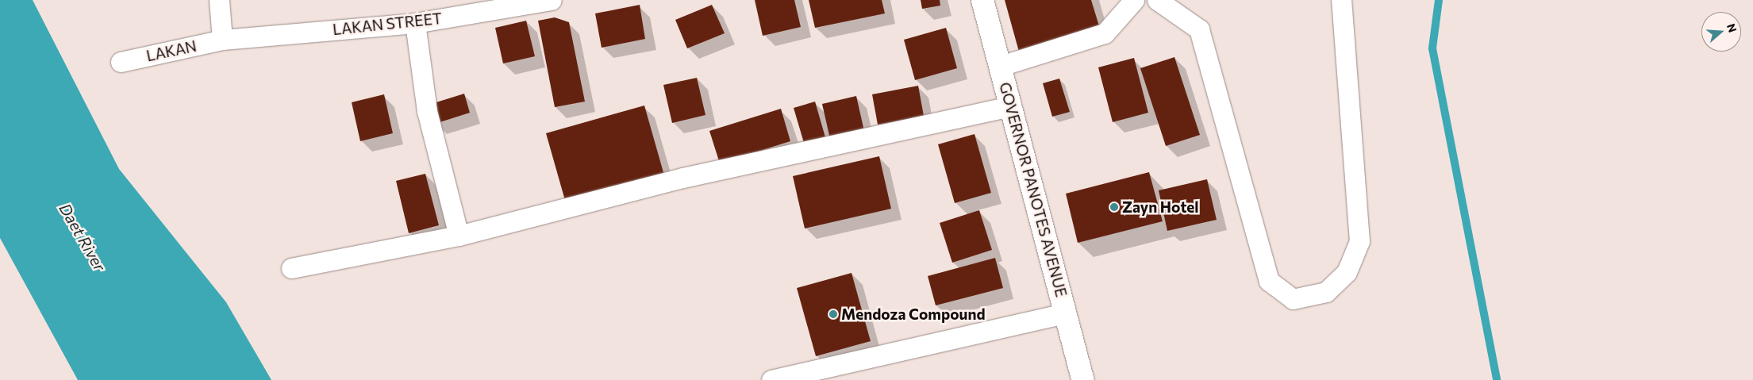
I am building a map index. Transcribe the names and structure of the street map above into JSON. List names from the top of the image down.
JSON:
{
  "streets": {
    "main road": ["GOVERNOR PANOTES AVENUE"],
    "street": ["LAKAN STREET", "LAKAN"]
  },
  "crossings": [
    ["LAKAN STREET", "LAKAN"]
  ],
  "water": ["Daet River"],
  "places": ["Zayn Hotel", "Mendoza Compound"],
  "north": "right"
}
